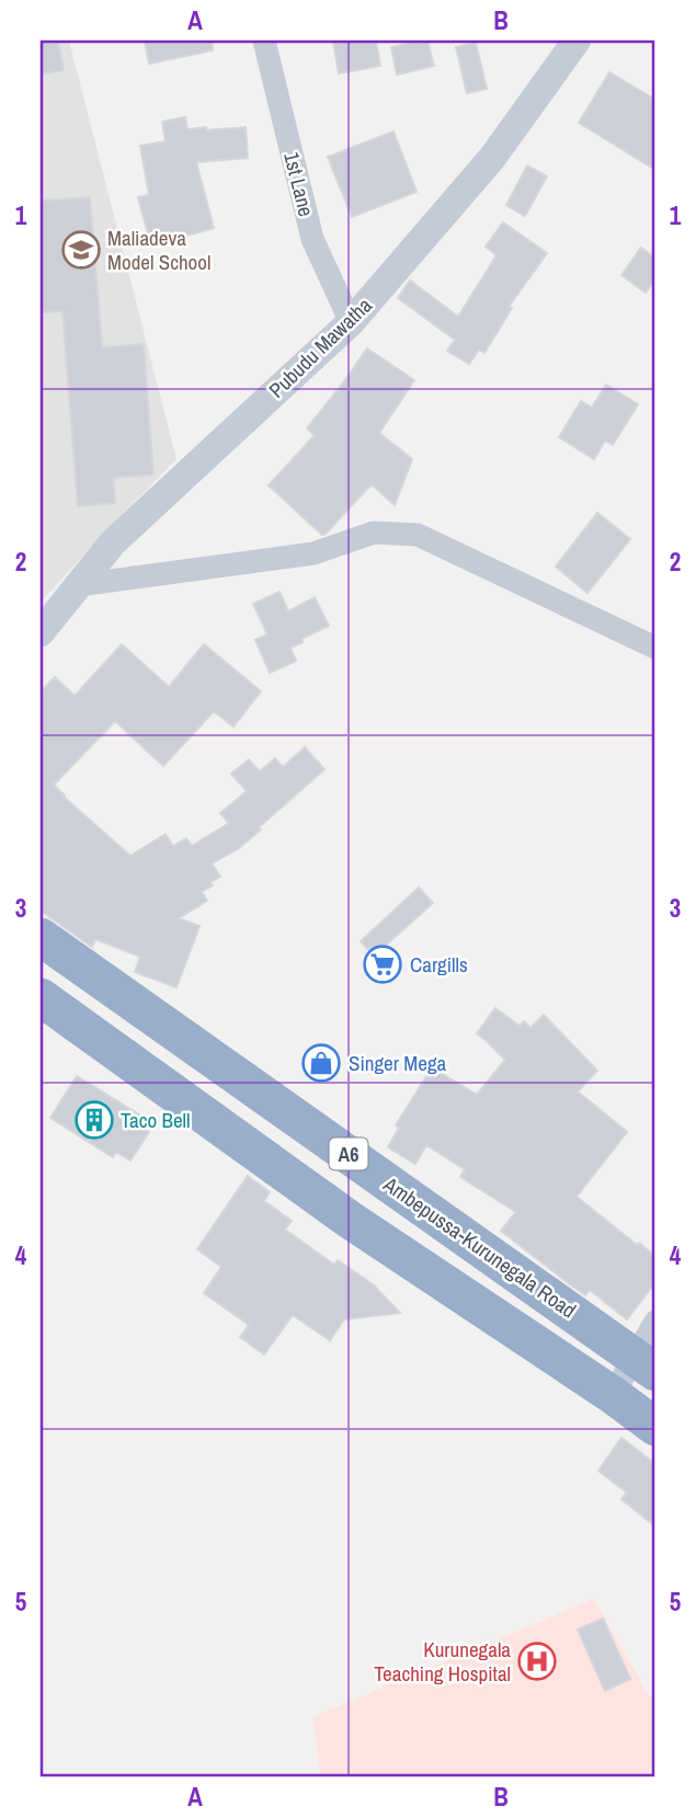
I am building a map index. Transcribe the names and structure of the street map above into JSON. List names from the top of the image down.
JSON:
{
  "streets": {
    "highway": ["A6", "Ambepussa-Kurunegala Road"],
    "street": ["1st Lane", "Pubudu Mawatha"]
  },
  "crossings": [
    ["1st Lane", "Pubudu Mawatha"]
  ],
  "places": {
    "school or university": ["Maliadeva Model School"],
    "supermarket": ["Cargills"],
    "shop": ["Singer Mega"],
    "building": ["Taco Bell"],
    "hospital": ["Kurunegala Teaching Hospital"]
  },
  "grid": {
    "columns": ["A", "B"],
    "rows": [
      "1",
      "2",
      "3",
      "4",
      "5"
    ]
  }
}
